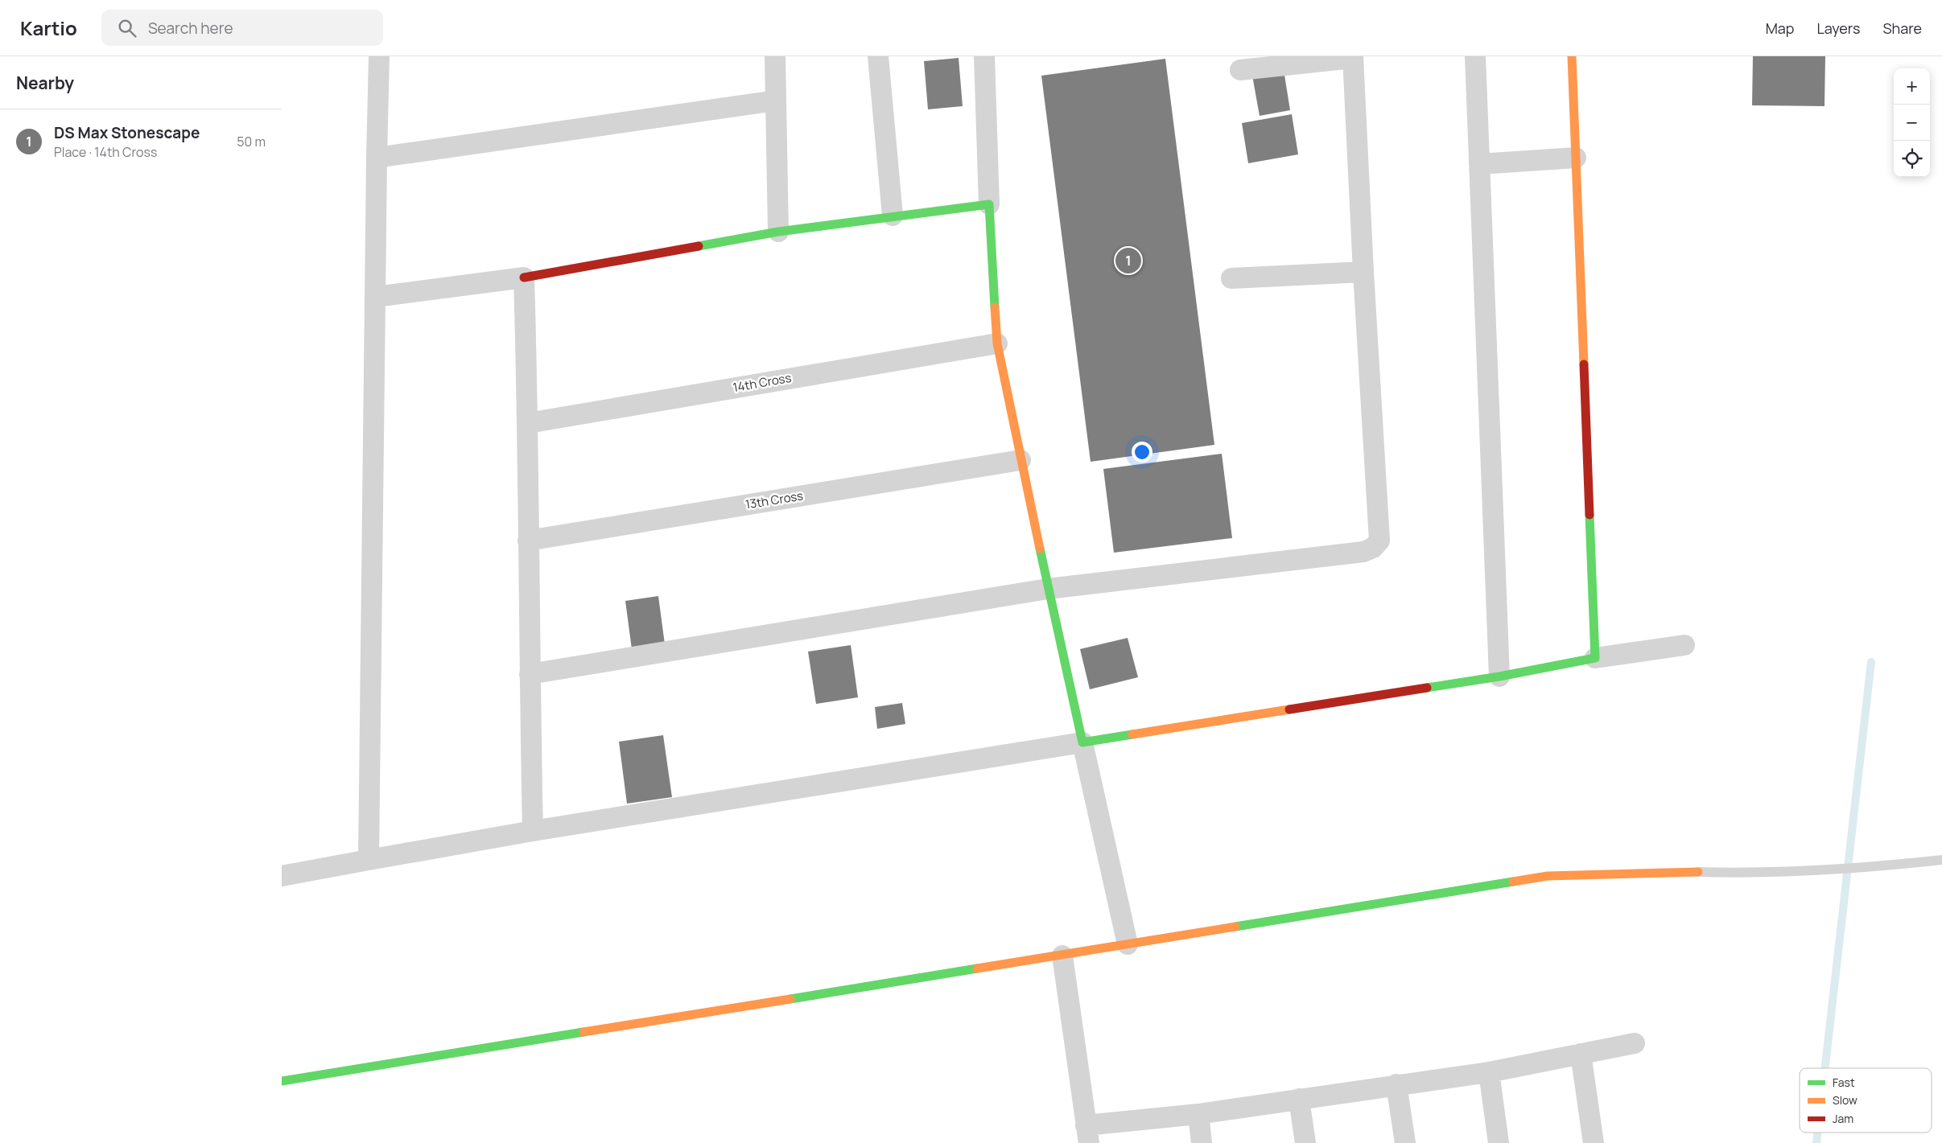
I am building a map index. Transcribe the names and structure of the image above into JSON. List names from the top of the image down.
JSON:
{
  "streets": {
    "street": ["14th Cross", "13th Cross"]
  },
  "legend": ["Fast", "Slow", "Jam"],
  "page": {
    "header": "Kartio",
    "search": "Search here",
    "nav": ["Map", "Layers", "Share"],
    "heading": "Nearby",
    "map_buttons": ["+", "−"],
    "list": [
      {
        "mark": "1",
        "name": "DS Max Stonescape",
        "note": "Place · 14th Cross",
        "value": "50 m"
      }
    ],
    "pins": "1"
  }
}
